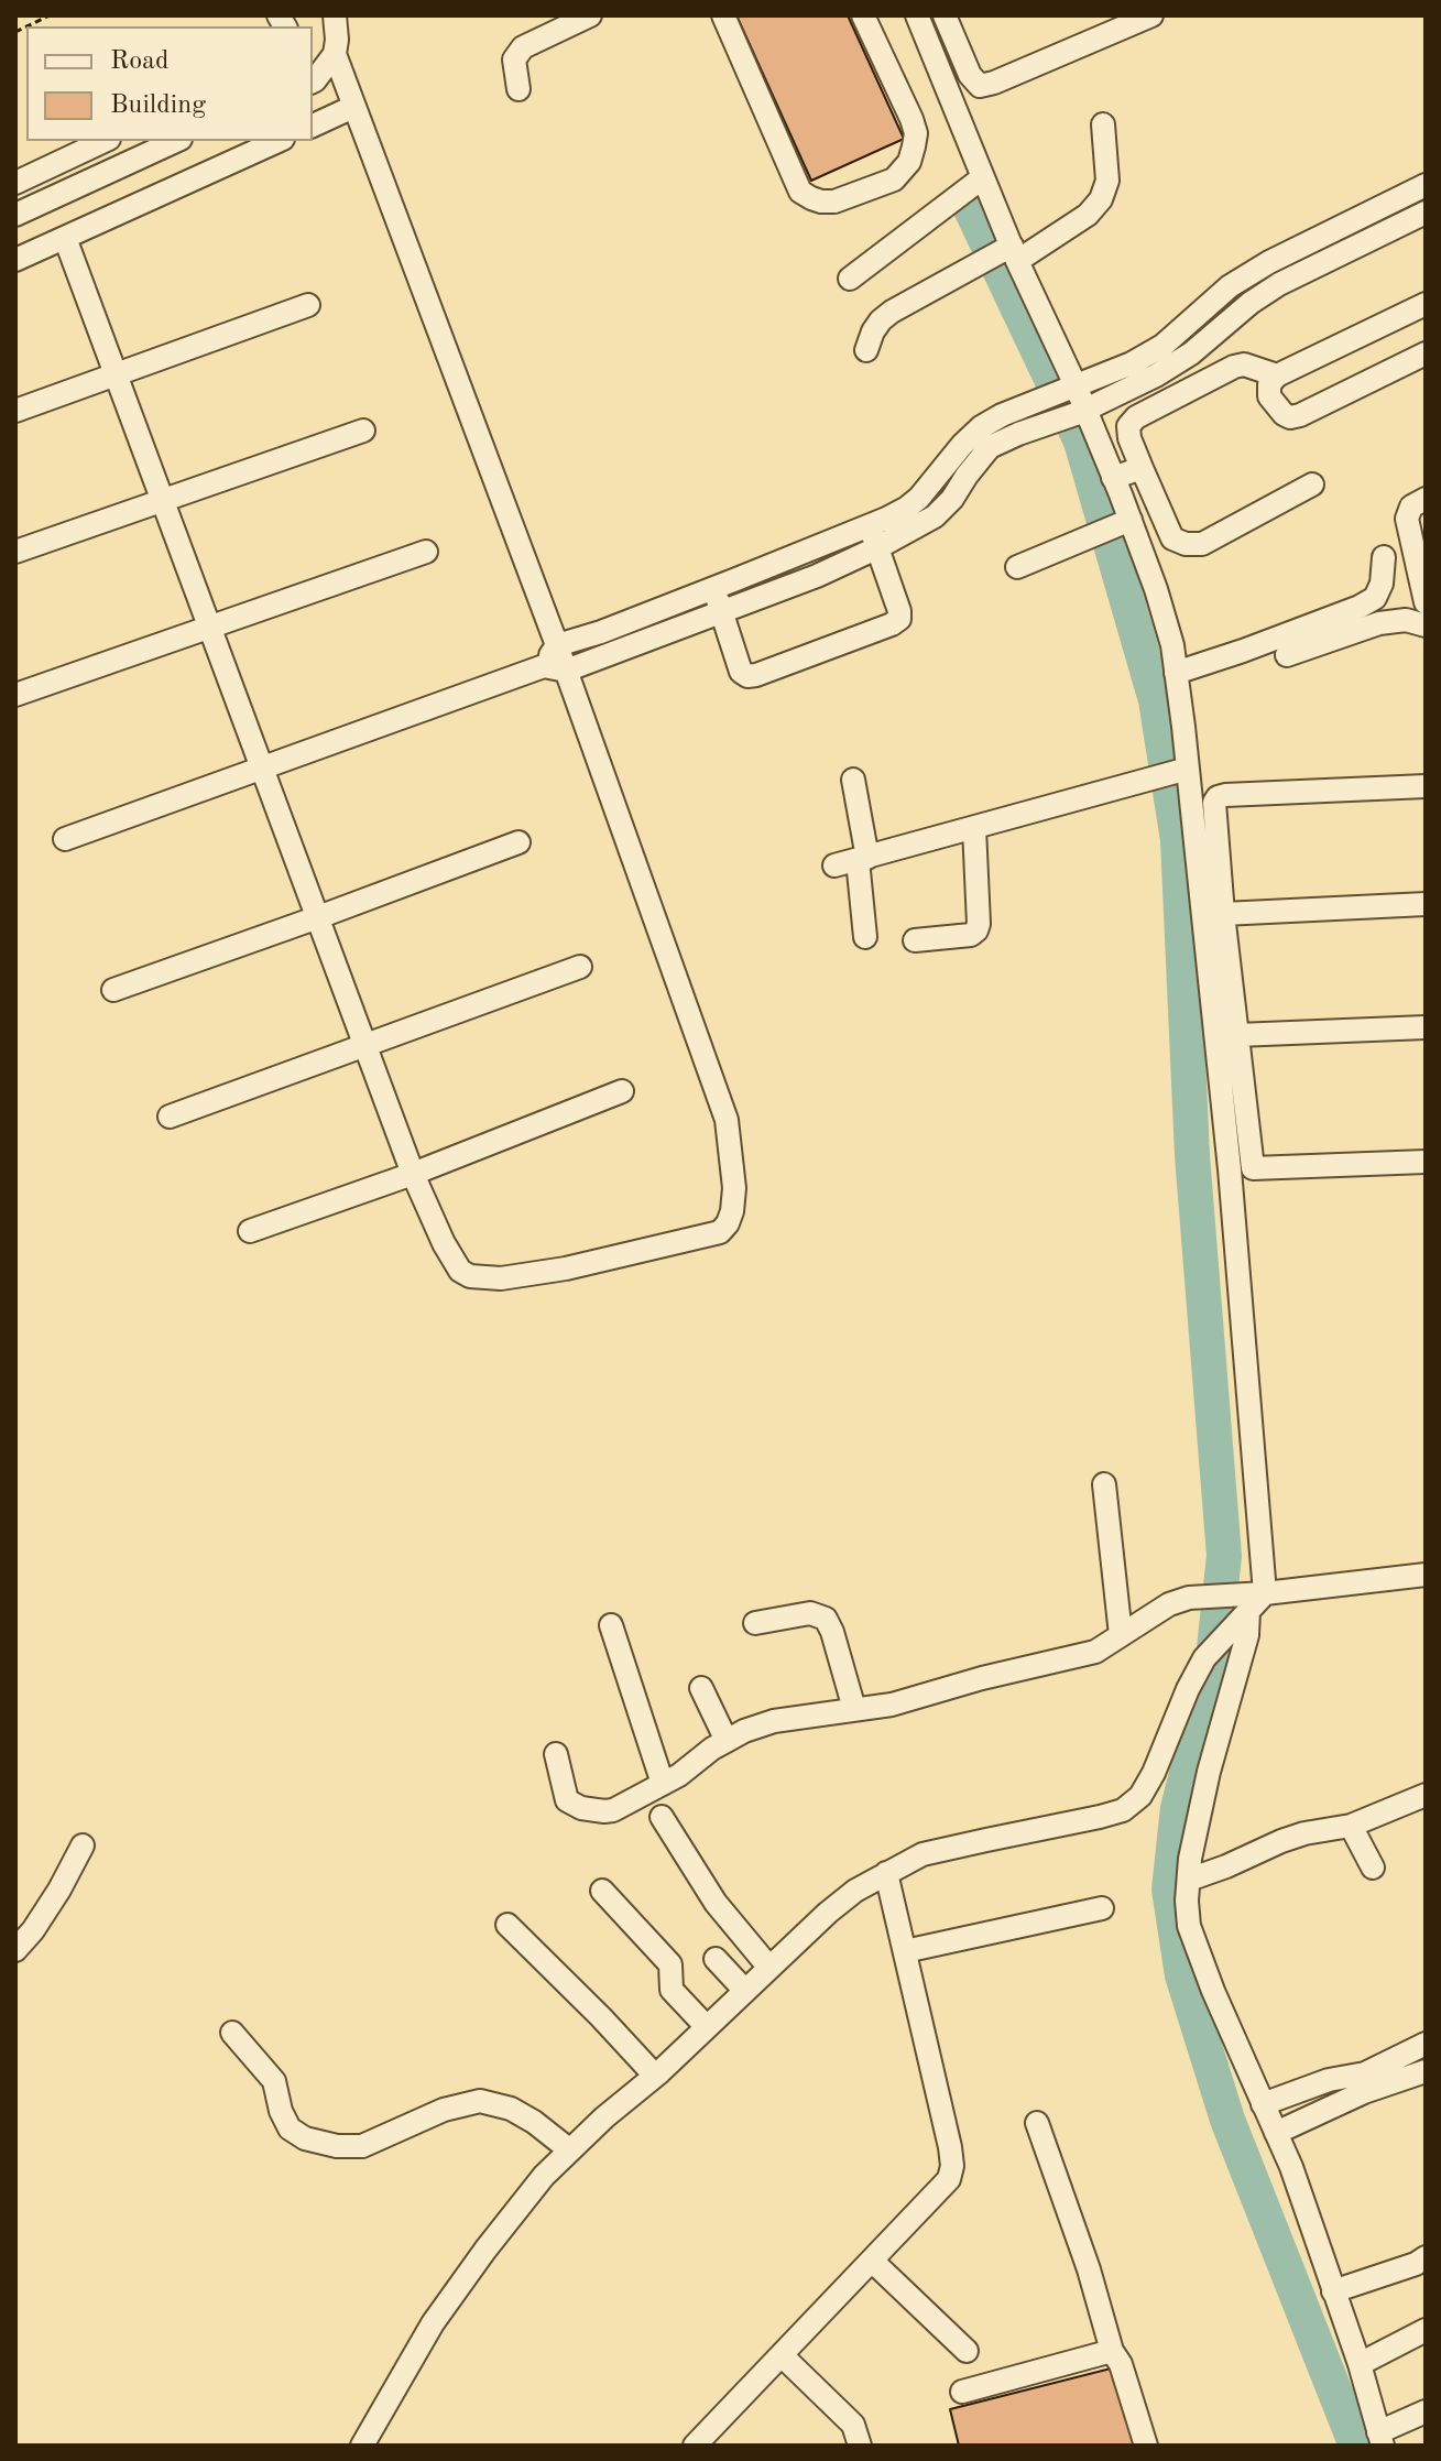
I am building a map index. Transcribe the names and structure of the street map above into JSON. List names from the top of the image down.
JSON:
{
  "legend": ["Road", "Building"]
}
